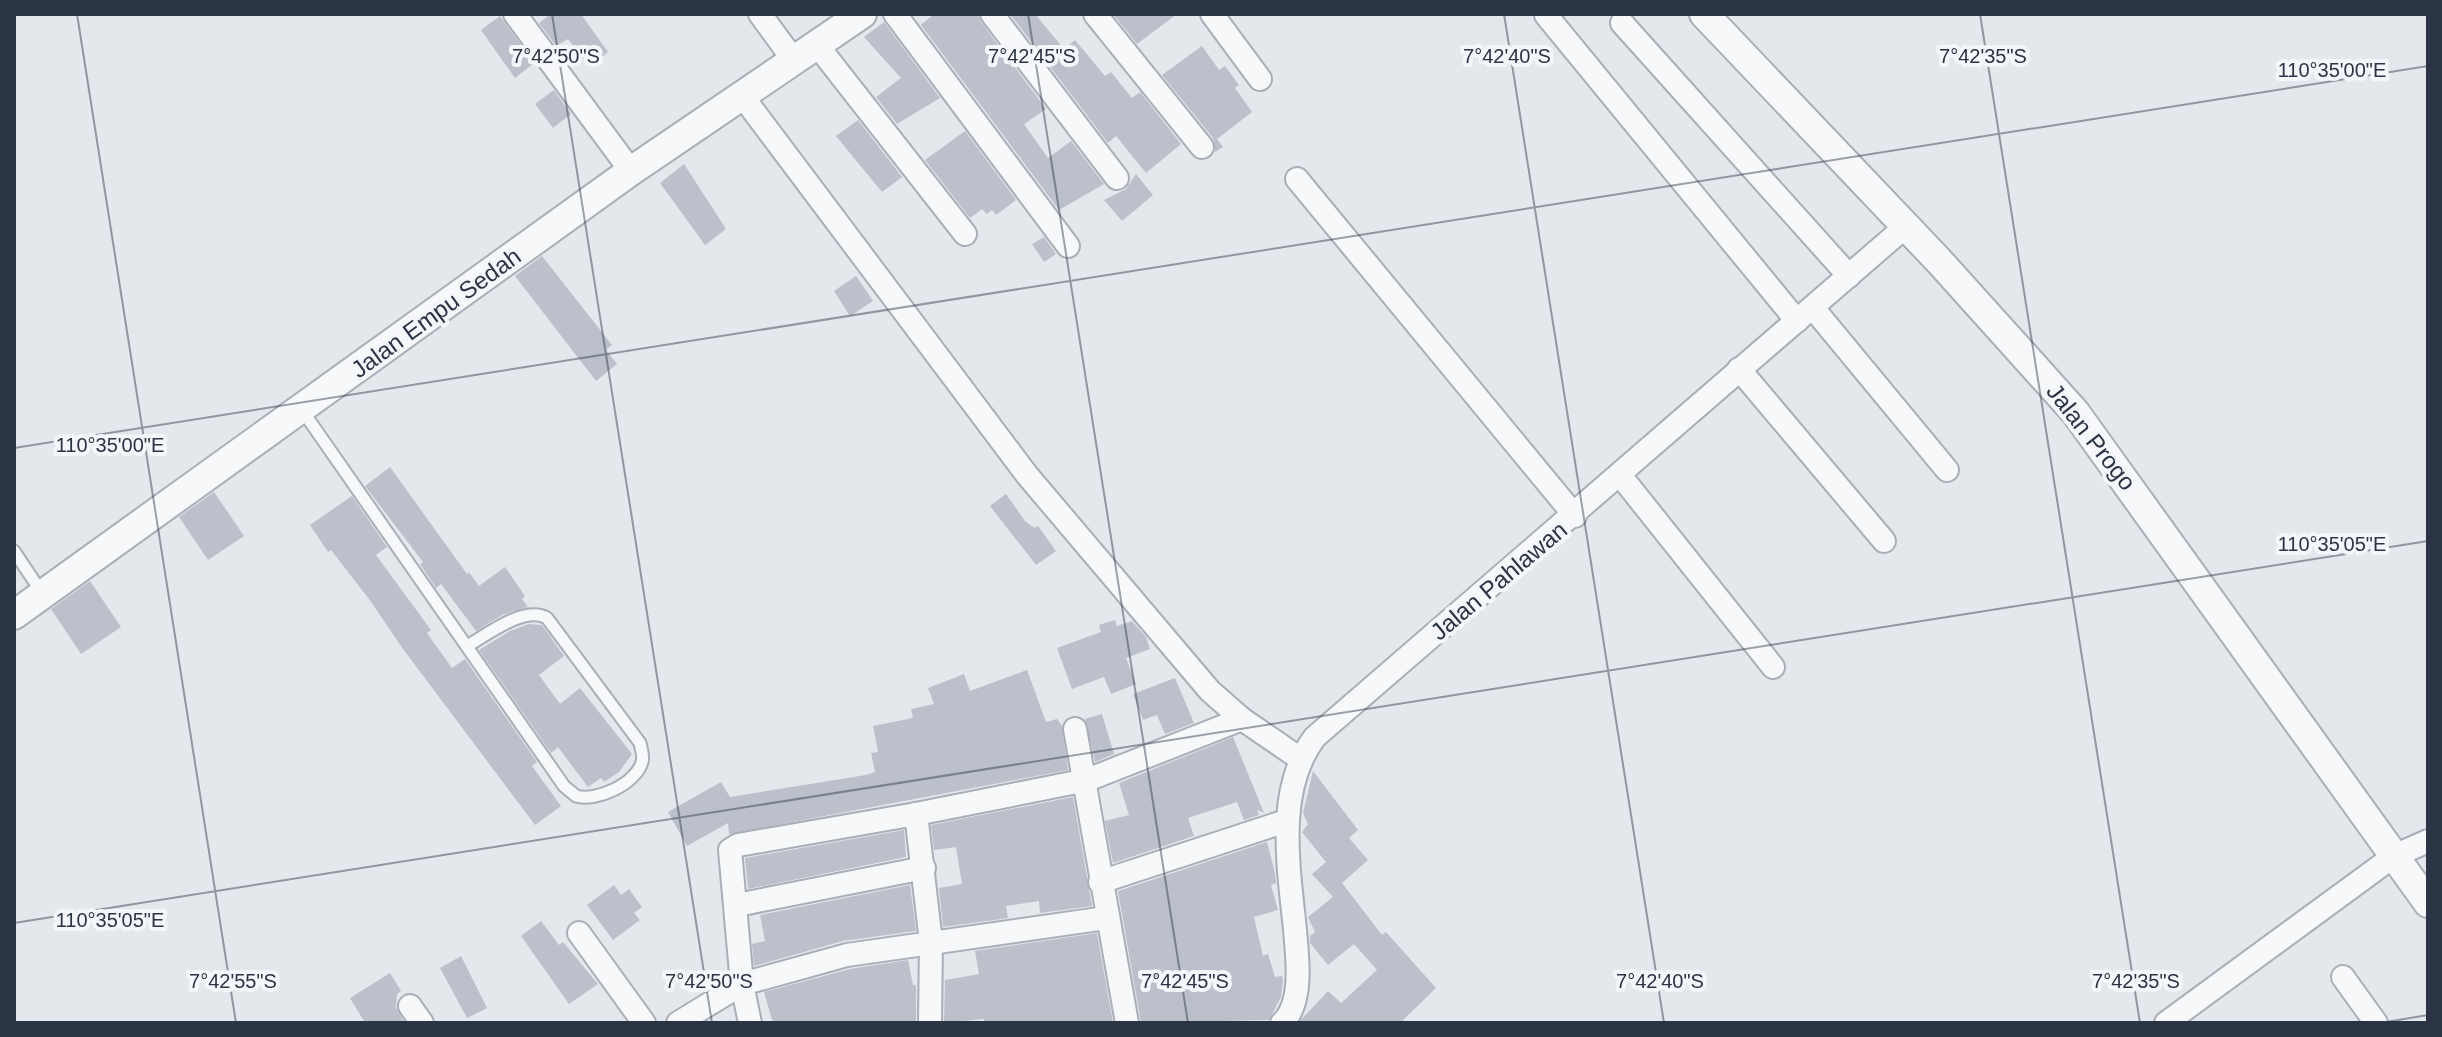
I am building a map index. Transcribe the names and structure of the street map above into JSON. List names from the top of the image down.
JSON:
{
  "streets": {
    "street": ["Jalan Empu Sedah", "Jalan Progo", "Jalan Pahlawan"]
  },
  "crossings": [
    ["Jalan Progo", "Jalan Pahlawan"]
  ],
  "coordinates": [
    "7°42'50\"S",
    "7°42'45\"S",
    "7°42'40\"S",
    "7°42'35\"S",
    "110°35'00\"E",
    "110°35'05\"E",
    "7°42'55\"S"
  ]
}
